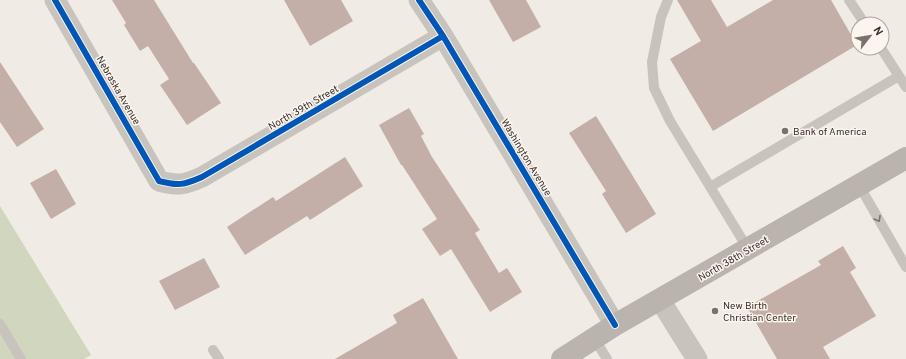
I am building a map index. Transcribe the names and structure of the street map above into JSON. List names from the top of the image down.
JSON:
{
  "streets": {
    "main road": ["North 38th Street"],
    "street": ["Nebraska Avenue", "North 39th Street", "Washington Avenue"]
  },
  "crossings": [
    ["Nebraska Avenue", "North 39th Street"],
    ["North 39th Street", "Washington Avenue"],
    ["Washington Avenue", "North 38th Street"]
  ],
  "places": ["Bank of America", "New Birth Christian Center"],
  "north": "top right"
}
